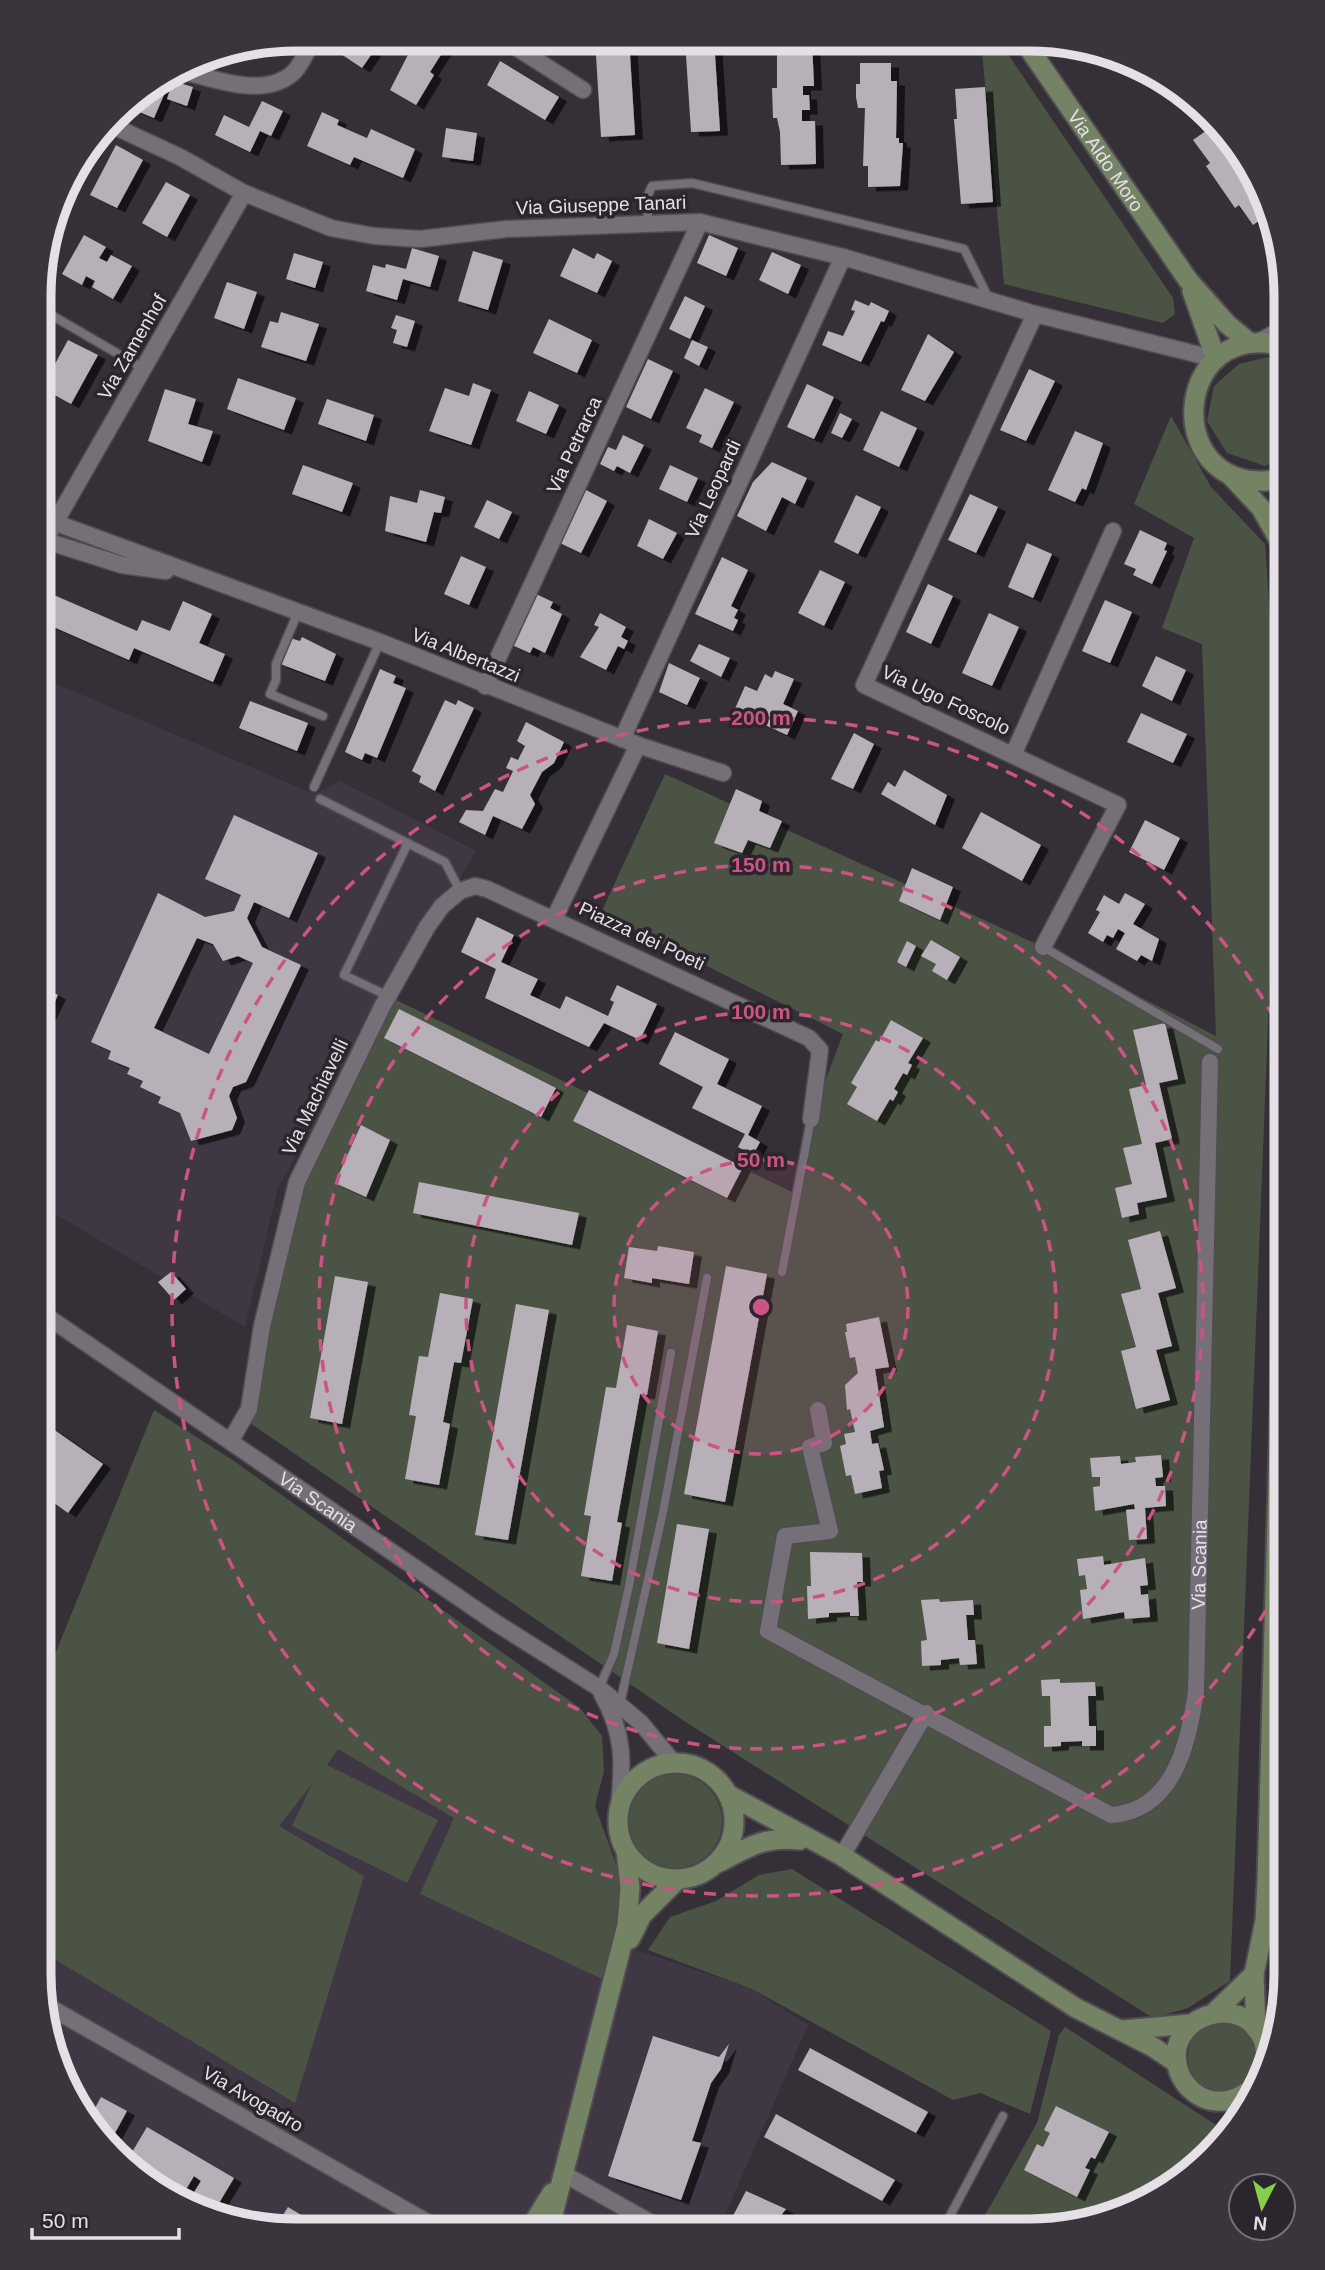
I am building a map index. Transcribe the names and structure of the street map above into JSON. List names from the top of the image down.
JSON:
{
  "streets": {
    "main road": ["Via Aldo Moro"],
    "street": [
      "Via Giuseppe Tanari",
      "Via Zamenhof",
      "Via Petrarca",
      "Via Leopardi",
      "Via Albertazzi",
      "Via Ugo Foscolo",
      "Piazza dei Poeti",
      "Via Machiavelli",
      "Via Scania",
      "Via Avogadro"
    ]
  },
  "crossings": [
    ["Via Aldo Moro", "Via Giuseppe Tanari"],
    ["Via Giuseppe Tanari", "Via Zamenhof"],
    ["Via Giuseppe Tanari", "Via Petrarca"],
    ["Via Giuseppe Tanari", "Via Leopardi"],
    ["Via Giuseppe Tanari", "Via Ugo Foscolo"],
    ["Via Petrarca", "Via Albertazzi"],
    ["Via Leopardi", "Via Albertazzi"],
    ["Via Albertazzi", "Piazza dei Poeti"],
    ["Via Machiavelli", "Via Scania"]
  ],
  "scale_bar": "50 m",
  "north": "bottom",
  "rings": [
    "200 m",
    "150 m",
    "100 m",
    "50 m"
  ]
}
